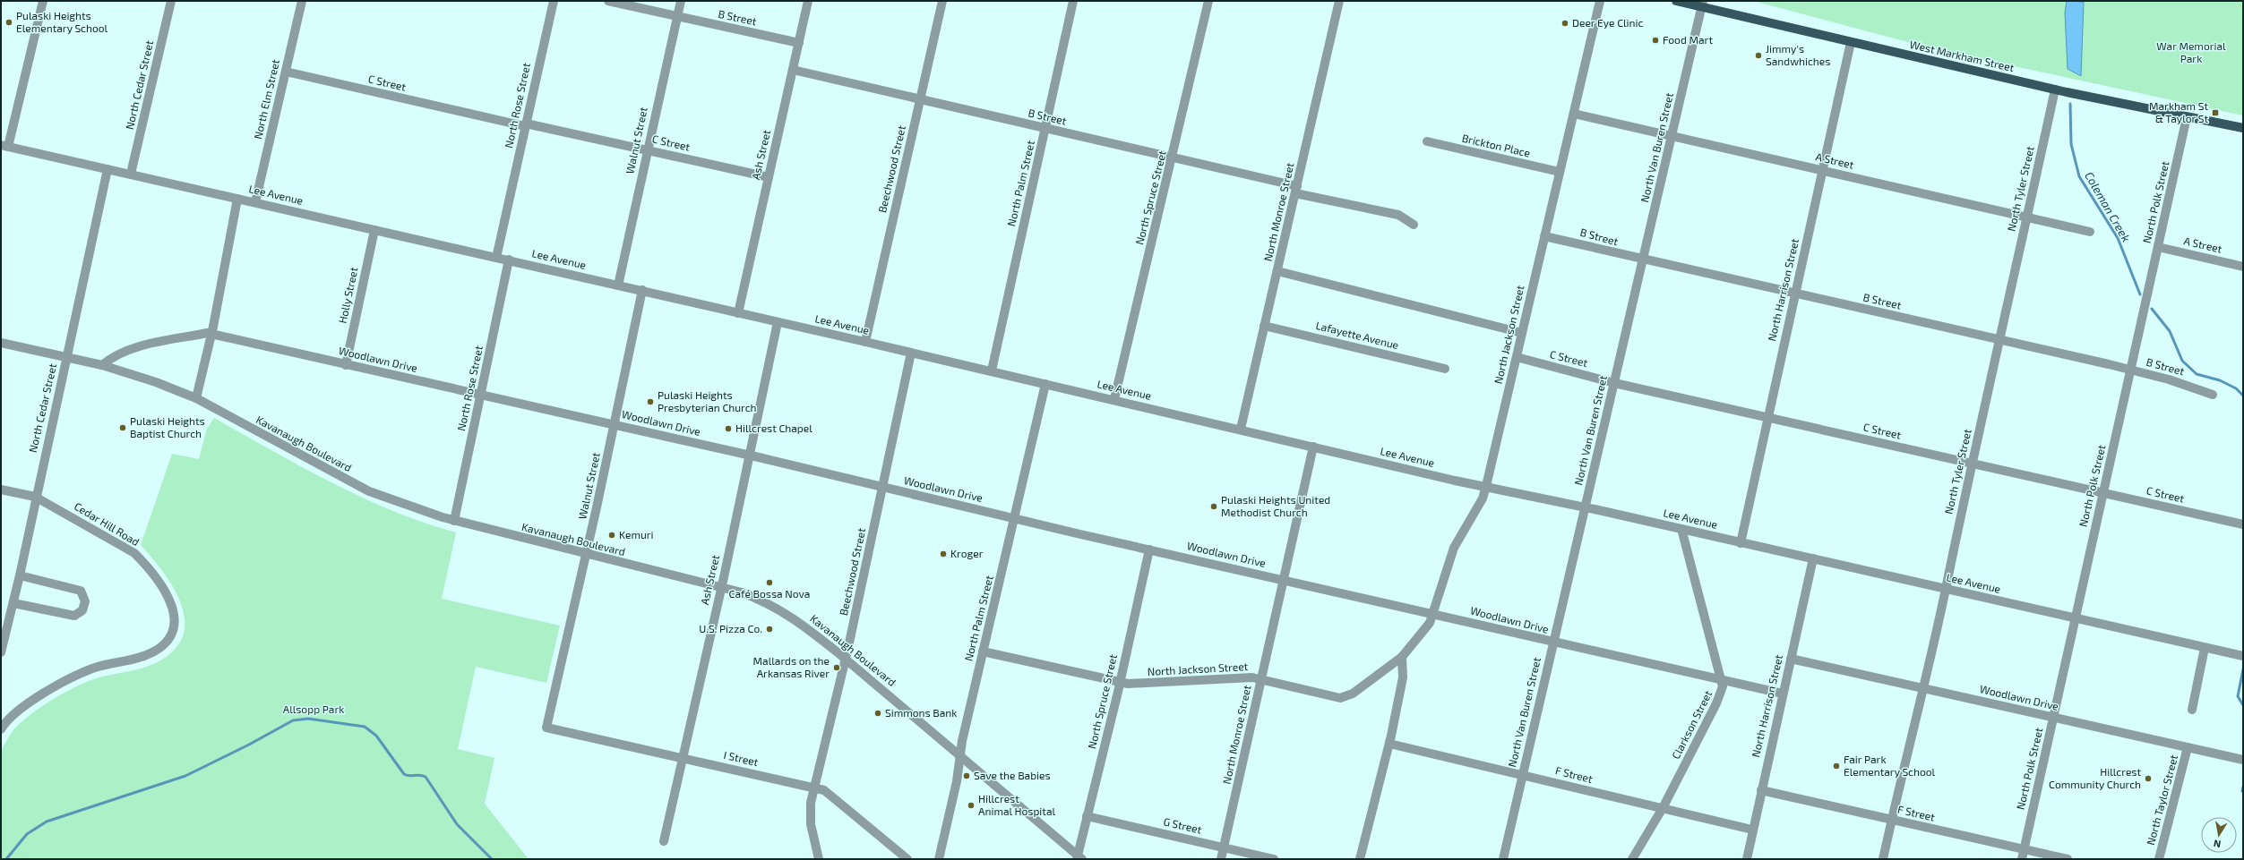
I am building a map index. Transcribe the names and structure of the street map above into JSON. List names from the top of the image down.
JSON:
{
  "streets": {
    "main road": ["West Markham Street"],
    "street": [
      "B Street",
      "C Street",
      "North Cedar Street",
      "North Elm Street",
      "North Rose Street",
      "Walnut Street",
      "Brickton Place",
      "North Van Buren Street",
      "Ash Street",
      "A Street",
      "Beechwood Street",
      "North Palm Street",
      "North Tyler Street",
      "Lee Avenue",
      "North Spruce Street",
      "North Polk Street",
      "North Monroe Street",
      "North Harrison Street",
      "Holly Street",
      "North Jackson Street",
      "Lafayette Avenue",
      "Woodlawn Drive",
      "Kavanaugh Boulevard",
      "Cedar Hill Road",
      "Clarkson Street",
      "I Street",
      "F Street",
      "North Taylor Street",
      "G Street"
    ]
  },
  "crossings": [
    ["B Street", "Walnut Street"],
    ["B Street", "North Van Buren Street"],
    ["B Street", "Ash Street"],
    ["B Street", "Beechwood Street"],
    ["B Street", "North Palm Street"],
    ["B Street", "North Tyler Street"],
    ["B Street", "North Spruce Street"],
    ["B Street", "North Polk Street"],
    ["B Street", "North Monroe Street"],
    ["B Street", "North Harrison Street"],
    ["B Street", "North Jackson Street"],
    ["West Markham Street", "North Van Buren Street"],
    ["West Markham Street", "North Tyler Street"],
    ["West Markham Street", "North Polk Street"],
    ["West Markham Street", "North Harrison Street"],
    ["C Street", "North Elm Street"],
    ["C Street", "North Rose Street"],
    ["C Street", "Walnut Street"],
    ["C Street", "North Van Buren Street"],
    ["C Street", "Ash Street"],
    ["C Street", "North Tyler Street"],
    ["C Street", "North Polk Street"],
    ["C Street", "North Harrison Street"],
    ["C Street", "North Jackson Street"],
    ["North Cedar Street", "Lee Avenue"],
    ["North Cedar Street", "Kavanaugh Boulevard"],
    ["North Cedar Street", "Cedar Hill Road"],
    ["North Elm Street", "Lee Avenue"],
    ["North Rose Street", "Lee Avenue"],
    ["North Rose Street", "Woodlawn Drive"],
    ["North Rose Street", "Kavanaugh Boulevard"],
    ["Walnut Street", "Lee Avenue"],
    ["Walnut Street", "Woodlawn Drive"],
    ["Walnut Street", "Kavanaugh Boulevard"],
    ["Walnut Street", "I Street"],
    ["Brickton Place", "North Jackson Street"],
    ["North Van Buren Street", "A Street"],
    ["North Van Buren Street", "Lee Avenue"],
    ["North Van Buren Street", "Woodlawn Drive"],
    ["North Van Buren Street", "F Street"],
    ["Ash Street", "Lee Avenue"],
    ["Ash Street", "Woodlawn Drive"],
    ["Ash Street", "Kavanaugh Boulevard"],
    ["Ash Street", "I Street"],
    ["A Street", "North Tyler Street"],
    ["A Street", "North Polk Street"],
    ["A Street", "North Harrison Street"],
    ["A Street", "North Jackson Street"],
    ["Beechwood Street", "Lee Avenue"],
    ["Beechwood Street", "Woodlawn Drive"],
    ["Beechwood Street", "Kavanaugh Boulevard"],
    ["Beechwood Street", "I Street"],
    ["North Palm Street", "Lee Avenue"],
    ["North Palm Street", "North Jackson Street"],
    ["North Palm Street", "Woodlawn Drive"],
    ["North Palm Street", "Kavanaugh Boulevard"],
    ["North Tyler Street", "Lee Avenue"],
    ["North Tyler Street", "Woodlawn Drive"],
    ["North Tyler Street", "F Street"],
    ["Lee Avenue", "North Spruce Street"],
    ["Lee Avenue", "North Polk Street"],
    ["Lee Avenue", "North Monroe Street"],
    ["Lee Avenue", "North Harrison Street"],
    ["Lee Avenue", "Holly Street"],
    ["Lee Avenue", "North Jackson Street"],
    ["Lee Avenue", "Clarkson Street"],
    ["North Spruce Street", "North Jackson Street"],
    ["North Spruce Street", "Woodlawn Drive"],
    ["North Spruce Street", "Kavanaugh Boulevard"],
    ["North Spruce Street", "G Street"],
    ["North Polk Street", "Woodlawn Drive"],
    ["North Polk Street", "F Street"],
    ["North Monroe Street", "North Jackson Street"],
    ["North Monroe Street", "Lafayette Avenue"],
    ["North Monroe Street", "Woodlawn Drive"],
    ["North Monroe Street", "G Street"],
    ["North Harrison Street", "Woodlawn Drive"],
    ["North Harrison Street", "F Street"],
    ["Holly Street", "Woodlawn Drive"],
    ["North Jackson Street", "Woodlawn Drive"],
    ["Woodlawn Drive", "Kavanaugh Boulevard"],
    ["Woodlawn Drive", "Clarkson Street"],
    ["Woodlawn Drive", "North Taylor Street"],
    ["Clarkson Street", "F Street"]
  ],
  "water": ["Coleman Creek"],
  "parks": ["War Memorial Park", "Allsopp Park"],
  "places": {
    "other": [
      "Pulaski Heights Elementary School",
      "Deer Eye Clinic",
      "Food Mart",
      "Jimmy's Sandwhiches",
      "Pulaski Heights Presbyterian Church",
      "Pulaski Heights Baptist Church",
      "Hillcrest Chapel",
      "Pulaski Heights United Methodist Church",
      "Kemuri",
      "Kroger",
      "Café Bossa Nova",
      "U.S. Pizza Co.",
      "Mallards on the Arkansas River",
      "Simmons Bank",
      "Fair Park Elementary School",
      "Save the Babies",
      "Hillcrest Community Church",
      "Hillcrest Animal Hospital"
    ],
    "transit": ["Markham St & Taylor St"]
  },
  "north": "bottom"
}
